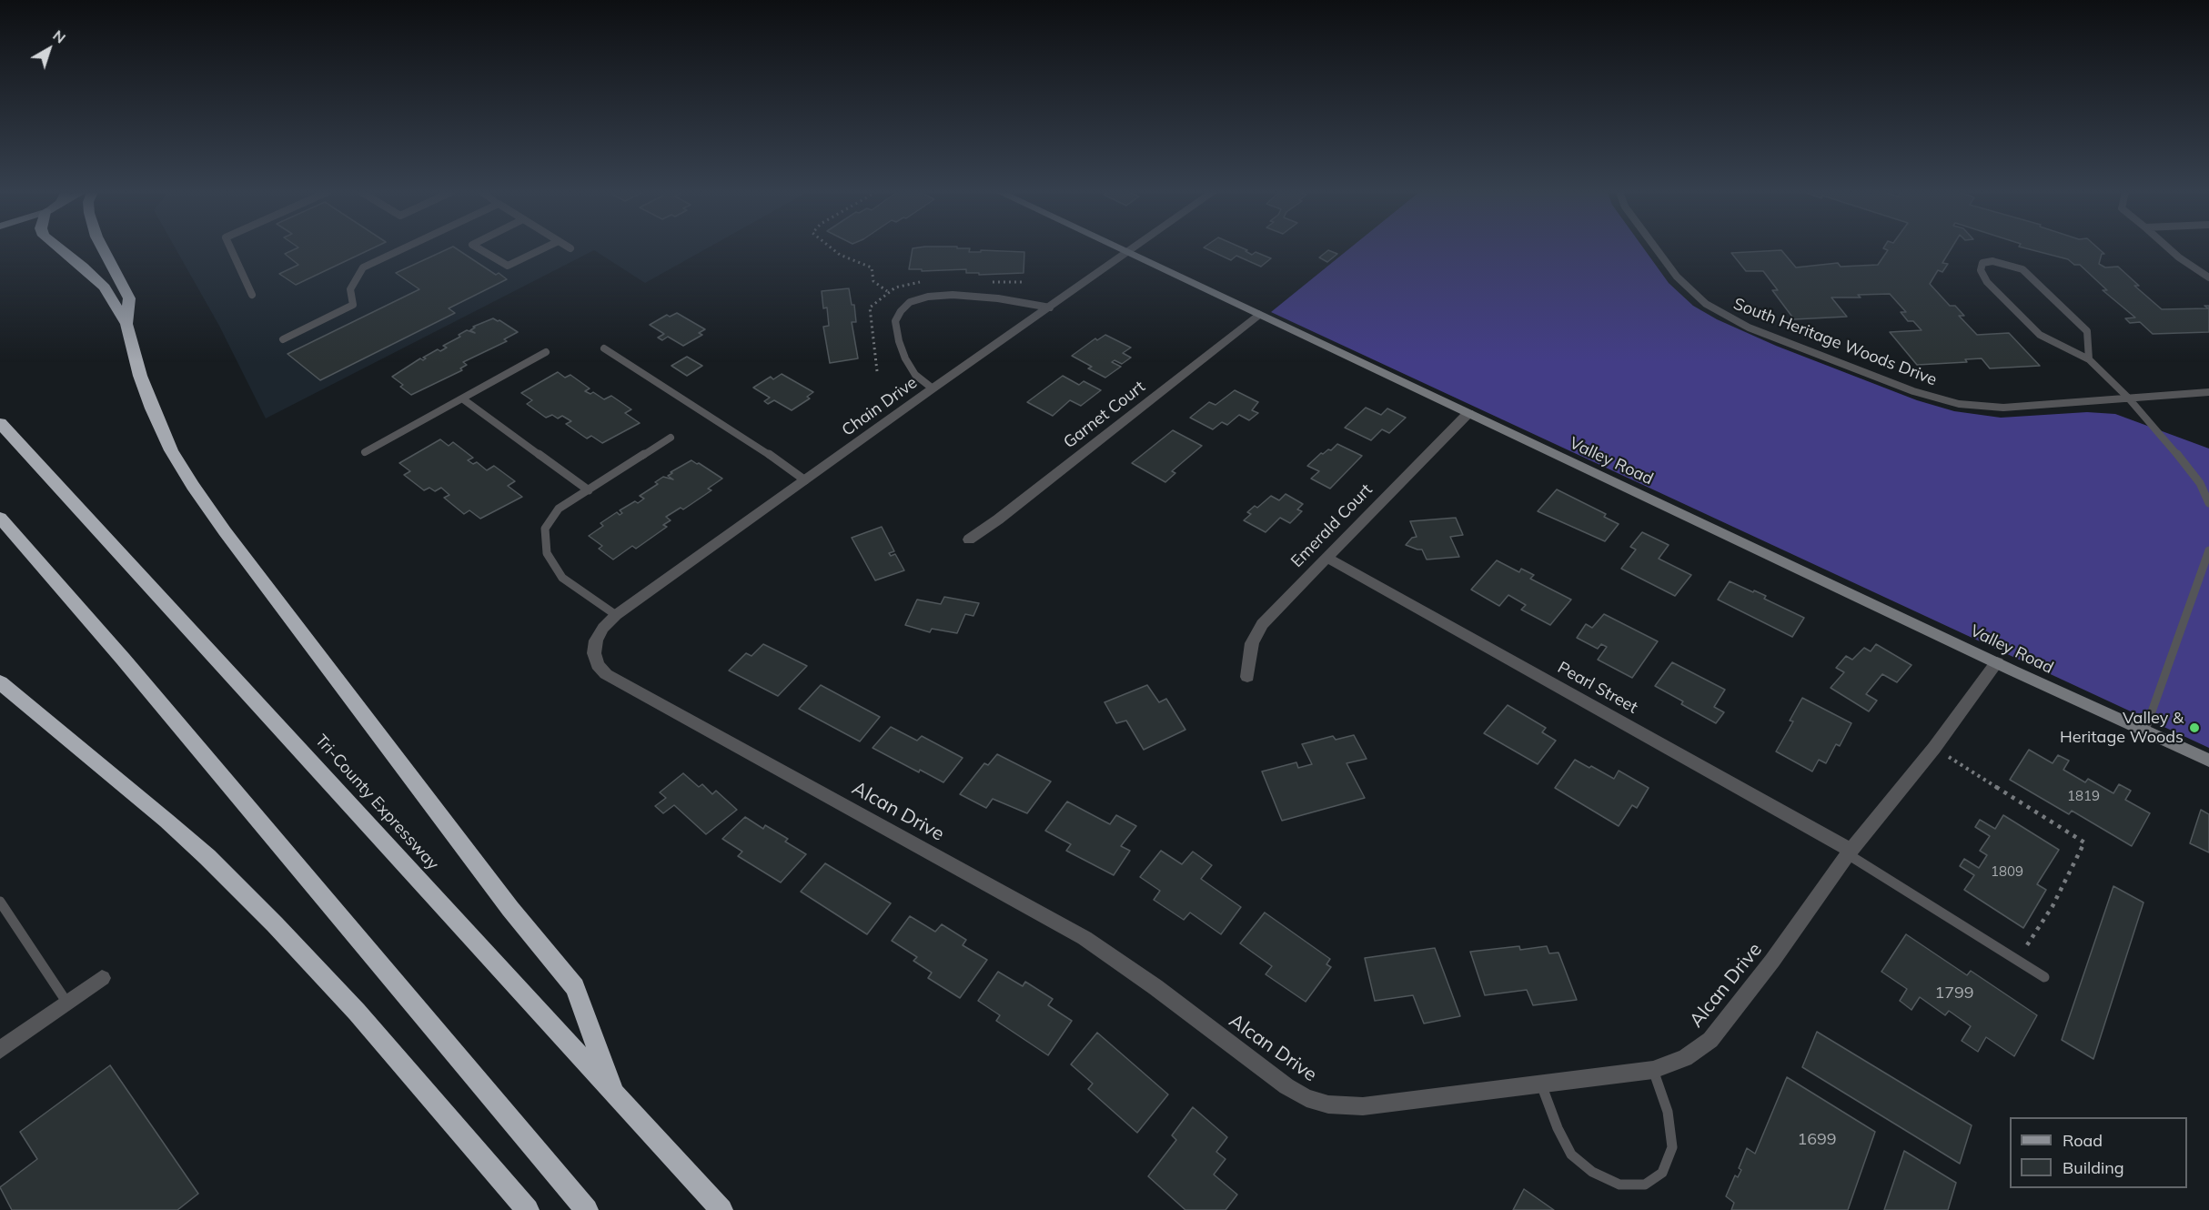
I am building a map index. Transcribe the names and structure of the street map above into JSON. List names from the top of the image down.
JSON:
{
  "streets": {
    "highway": ["Tri-County Expressway"],
    "street": [
      "Chain Drive",
      "Garnet Court",
      "Valley Road",
      "Emerald Court",
      "Pearl Street",
      "Alcan Drive"
    ],
    "lane": ["South Heritage Woods Drive"]
  },
  "crossings": [
    ["Chain Drive", "Valley Road"],
    ["Chain Drive", "Alcan Drive"],
    ["Garnet Court", "Valley Road"],
    ["Valley Road", "Emerald Court"],
    ["Valley Road", "Alcan Drive"],
    ["Emerald Court", "Pearl Street"],
    ["Pearl Street", "Alcan Drive"]
  ],
  "places": ["Valley & Heritage Woods"],
  "house_numbers": [
    "1819",
    "1809",
    "1799",
    "1699"
  ],
  "legend": ["Road", "Building"],
  "north": "top right"
}
